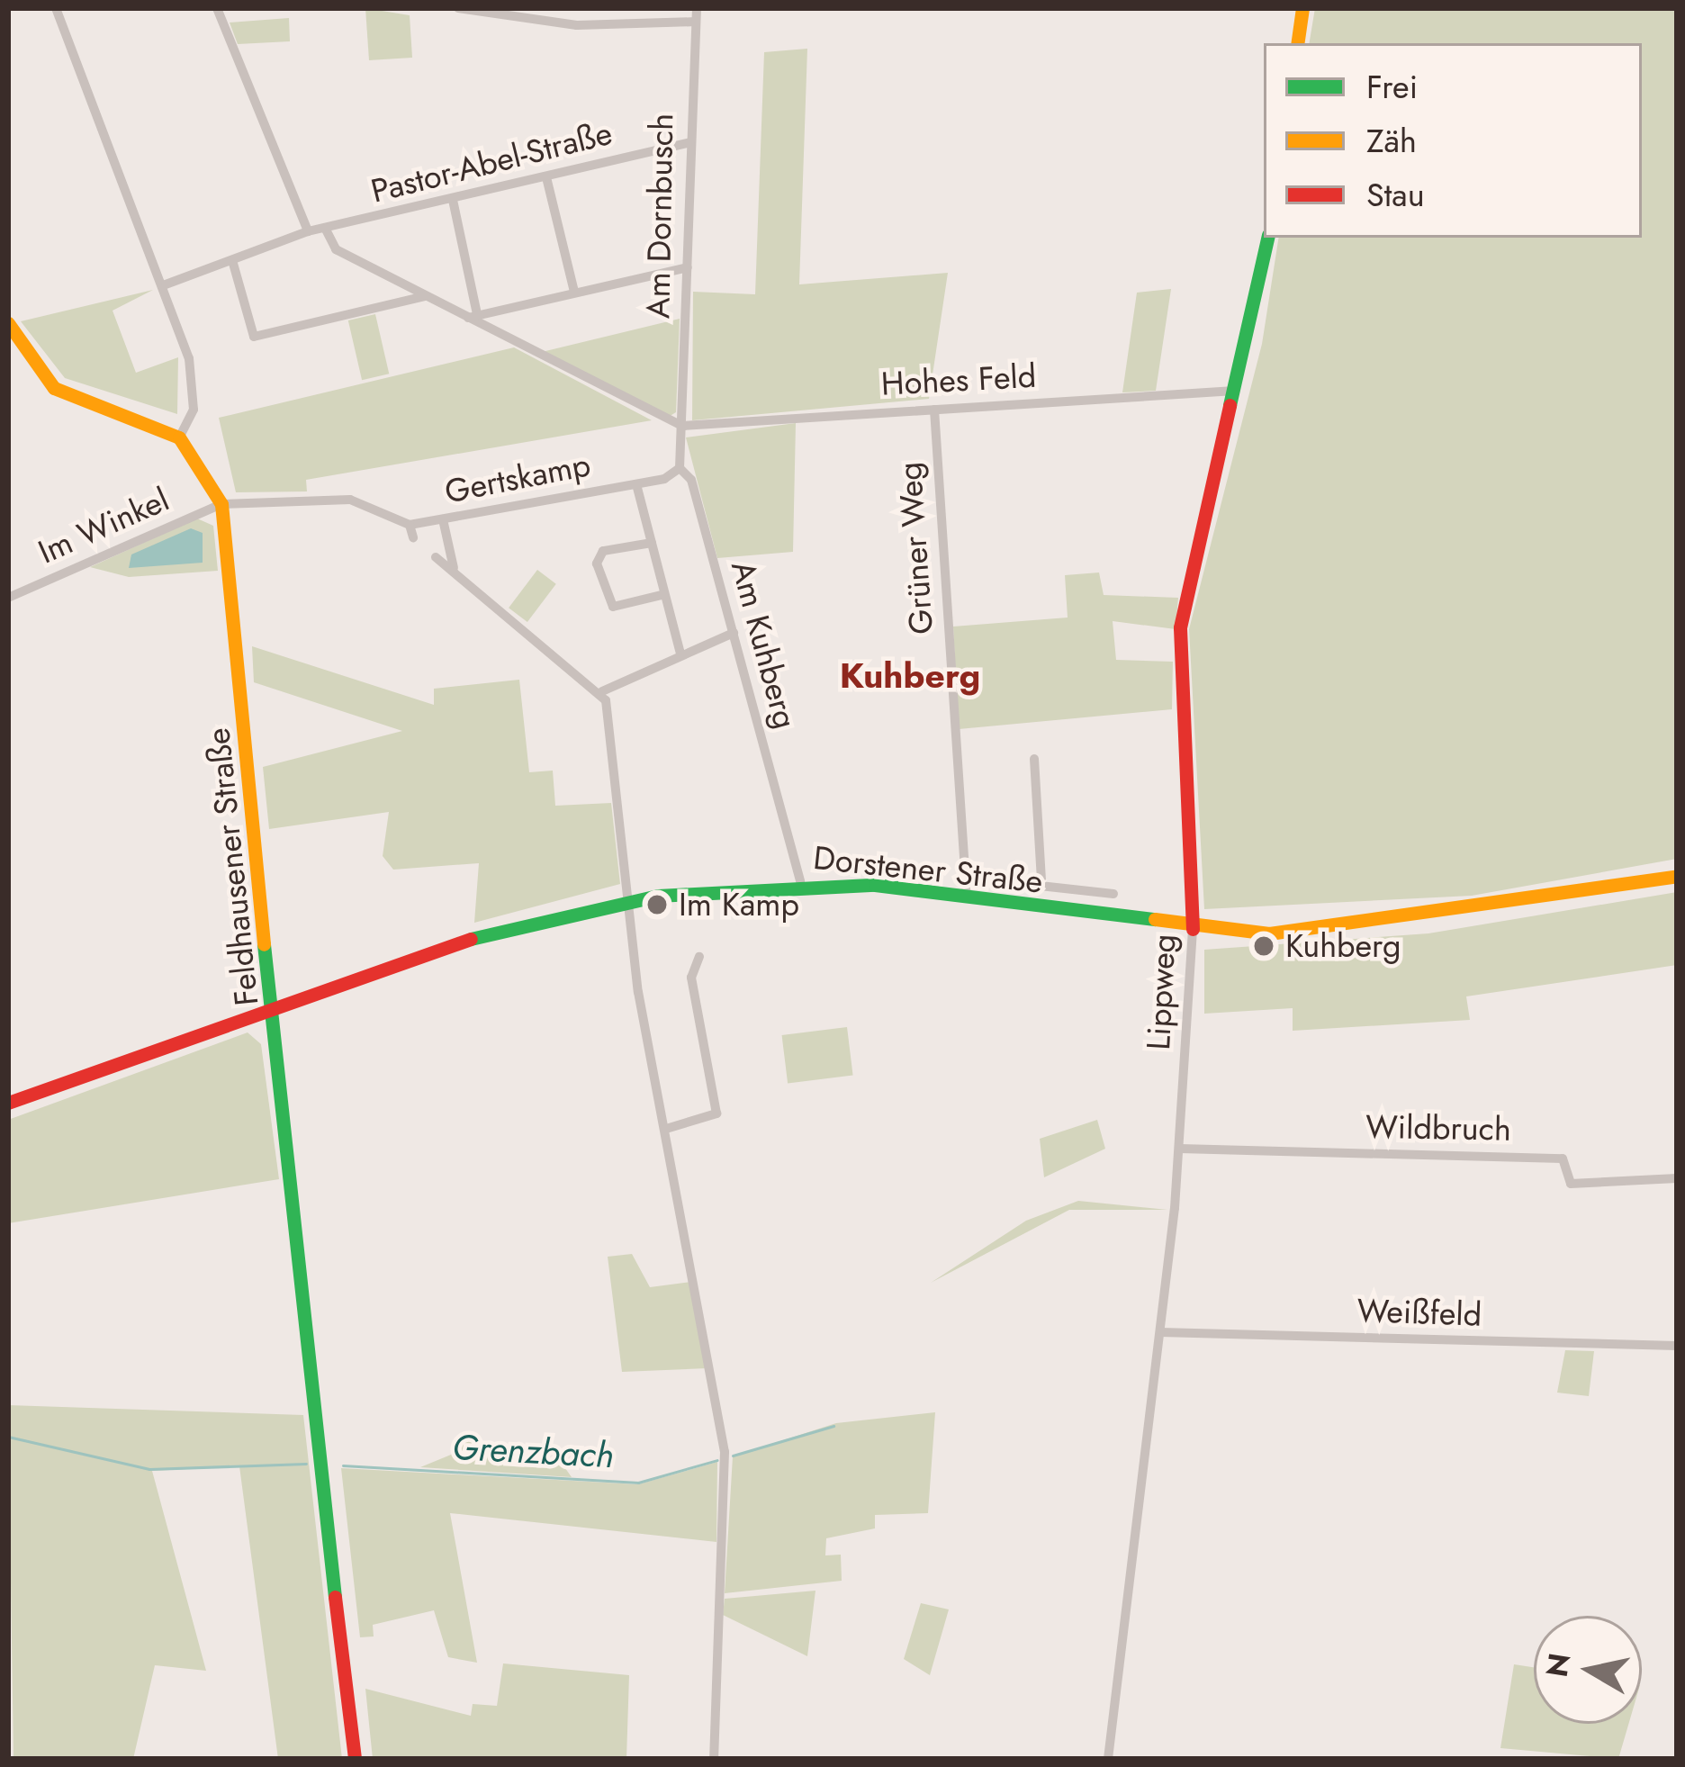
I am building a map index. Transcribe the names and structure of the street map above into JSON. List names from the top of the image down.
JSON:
{
  "streets": {
    "main road": ["Feldhausener Straße", "Dorstener Straße", "Lippweg"],
    "street": [
      "Pastor-Abel-Straße",
      "Am Dornbusch",
      "Hohes Feld",
      "Gertskamp",
      "Im Winkel",
      "Grüner Weg",
      "Am Kuhberg",
      "Wildbruch",
      "Weißfeld"
    ]
  },
  "crossings": [
    ["Pastor-Abel-Straße", "Am Dornbusch"],
    ["Am Dornbusch", "Hohes Feld"],
    ["Am Dornbusch", "Am Kuhberg"],
    ["Hohes Feld", "Grüner Weg"],
    ["Hohes Feld", "Am Kuhberg"],
    ["Hohes Feld", "Lippweg"],
    ["Gertskamp", "Am Kuhberg"],
    ["Im Winkel", "Feldhausener Straße"],
    ["Grüner Weg", "Dorstener Straße"],
    ["Am Kuhberg", "Dorstener Straße"],
    ["Feldhausener Straße", "Dorstener Straße"],
    ["Dorstener Straße", "Lippweg"],
    ["Lippweg", "Wildbruch"],
    ["Lippweg", "Weißfeld"]
  ],
  "districts": ["Kuhberg"],
  "water": ["Grenzbach"],
  "places": ["Im Kamp", "Kuhberg"],
  "legend": ["Frei", "Zäh", "Stau"],
  "north": "left"
}
